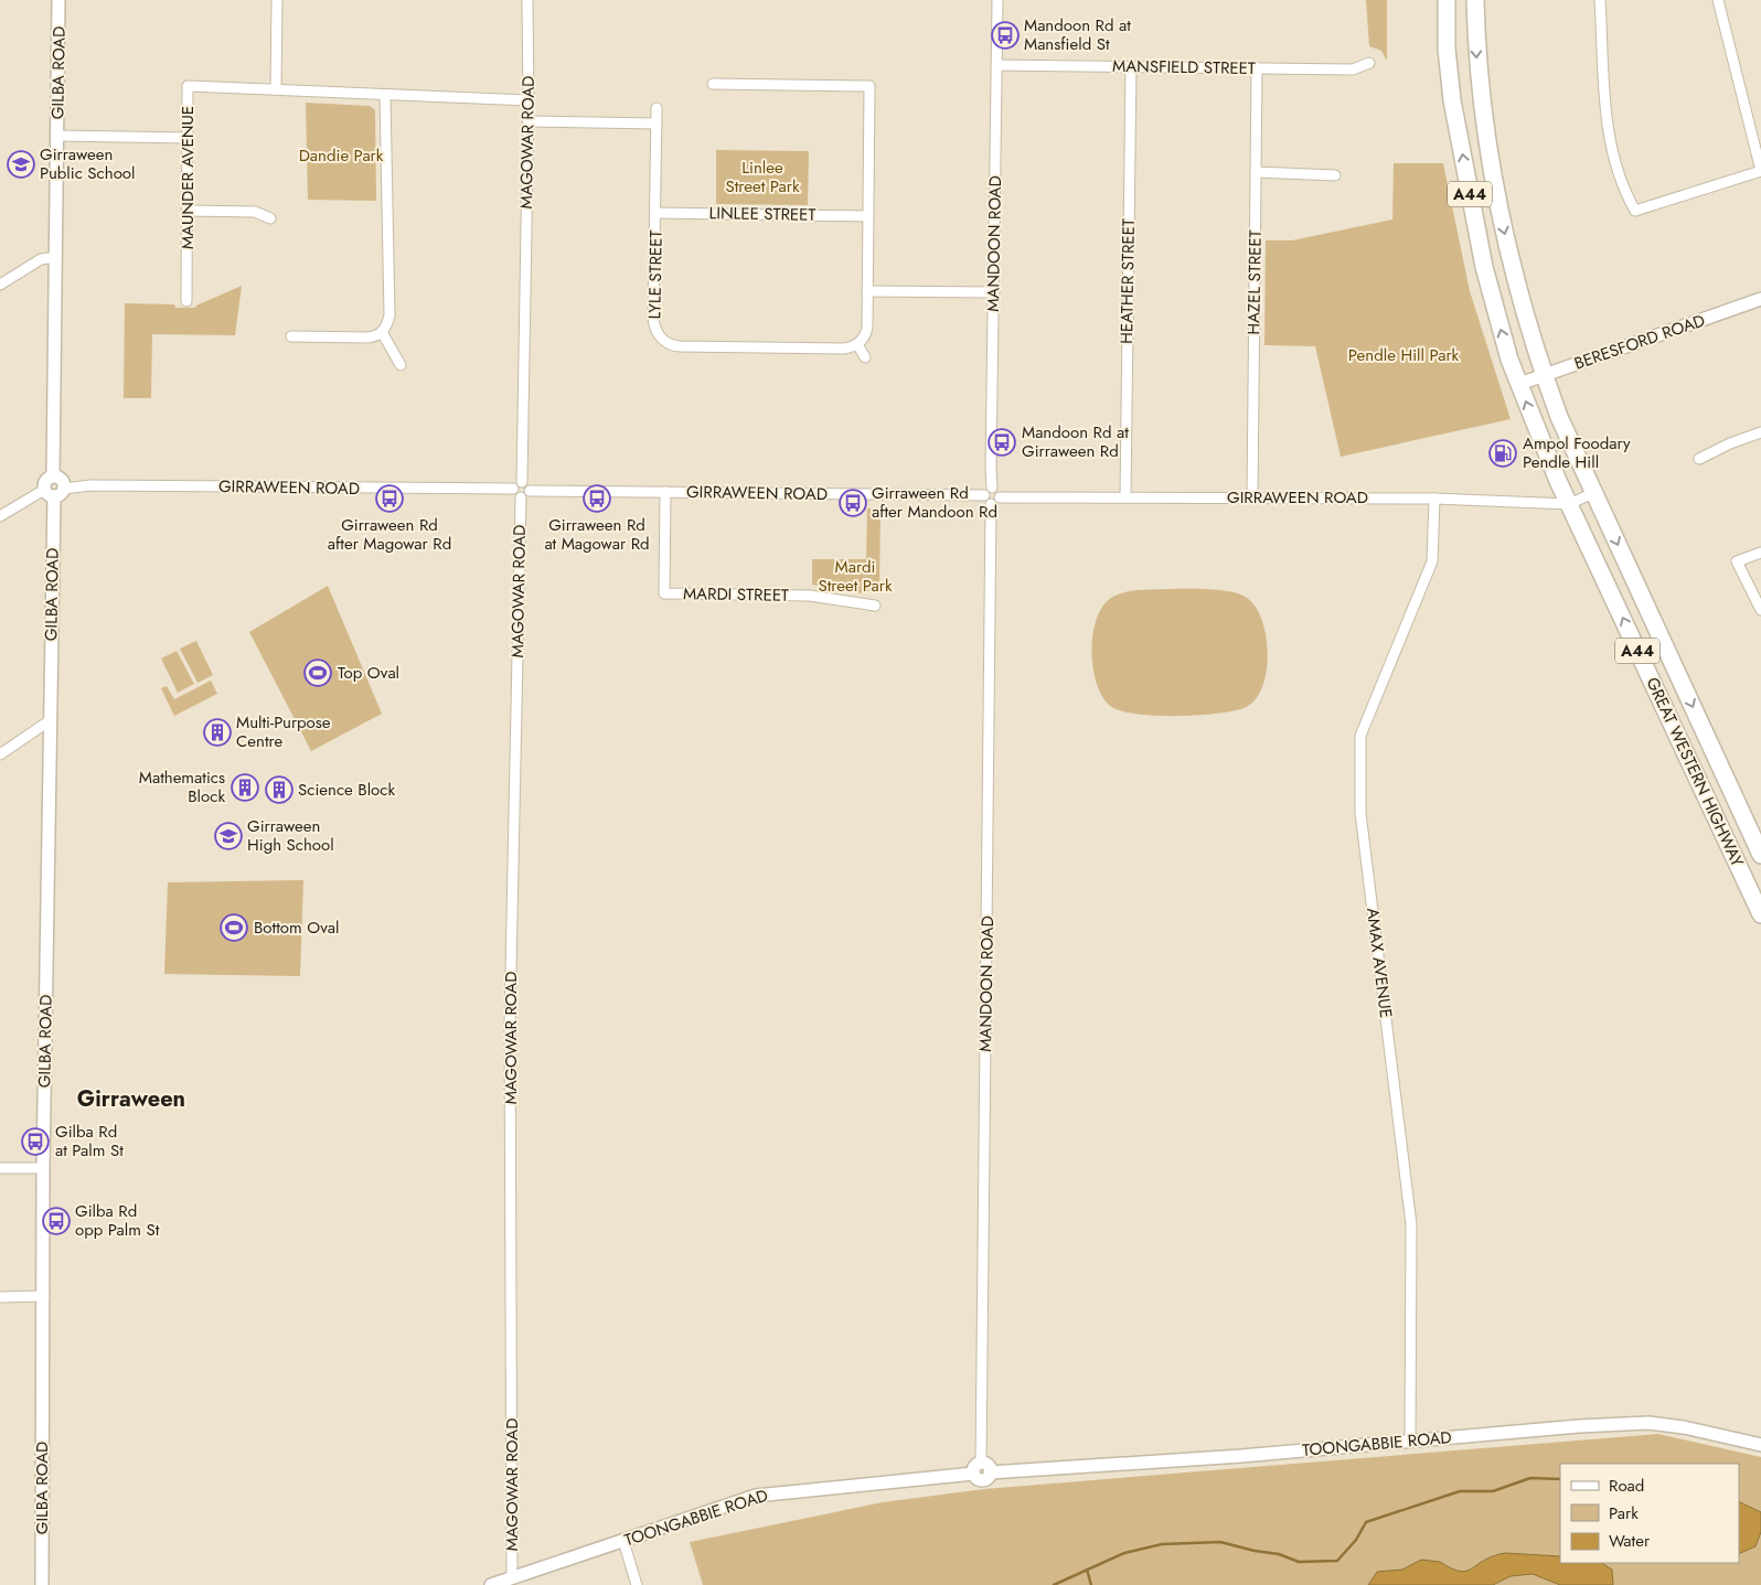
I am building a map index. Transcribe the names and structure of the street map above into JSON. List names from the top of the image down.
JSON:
{
  "streets": {
    "highway": ["A44", "GREAT WESTERN HIGHWAY"],
    "street": [
      "MANSFIELD STREET",
      "GILBA ROAD",
      "MAGOWAR ROAD",
      "MAUNDER AVENUE",
      "LINLEE STREET",
      "MANDOON ROAD",
      "LYLE STREET",
      "HEATHER STREET",
      "HAZEL STREET",
      "BERESFORD ROAD",
      "GIRRAWEEN ROAD",
      "MARDI STREET",
      "AMAX AVENUE",
      "TOONGABBIE ROAD"
    ]
  },
  "crossings": [
    ["MANSFIELD STREET", "MANDOON ROAD"],
    ["MANSFIELD STREET", "HEATHER STREET"],
    ["MANSFIELD STREET", "HAZEL STREET"],
    ["GILBA ROAD", "GIRRAWEEN ROAD"],
    ["MAGOWAR ROAD", "MAUNDER AVENUE"],
    ["MAGOWAR ROAD", "GIRRAWEEN ROAD"],
    ["MAGOWAR ROAD", "TOONGABBIE ROAD"],
    ["LINLEE STREET", "LYLE STREET"],
    ["MANDOON ROAD", "GIRRAWEEN ROAD"],
    ["MANDOON ROAD", "TOONGABBIE ROAD"],
    ["HEATHER STREET", "GIRRAWEEN ROAD"],
    ["HAZEL STREET", "GIRRAWEEN ROAD"],
    ["BERESFORD ROAD", "GREAT WESTERN HIGHWAY"],
    ["GIRRAWEEN ROAD", "MARDI STREET"],
    ["GIRRAWEEN ROAD", "GREAT WESTERN HIGHWAY"],
    ["GIRRAWEEN ROAD", "AMAX AVENUE"],
    ["AMAX AVENUE", "TOONGABBIE ROAD"]
  ],
  "districts": ["Girraween"],
  "parks": [
    "Dandie Park",
    "Linlee Street Park",
    "Pendle Hill Park",
    "Mardi Street Park"
  ],
  "places": {
    "bus stop": [
      "Mandoon Rd at Mansfield St",
      "Mandoon Rd at Girraween Rd",
      "Girraween Rd after Magowar Rd",
      "Girraween Rd at Magowar Rd",
      "Girraween Rd after Mandoon Rd",
      "Gilba Rd at Palm St",
      "Gilba Rd opp Palm St"
    ],
    "school or university": ["Girraween Public School", "Girraween High School"],
    "fuel station": ["Ampol Foodary Pendle Hill"],
    "sports": ["Top Oval", "Bottom Oval"],
    "building": ["Multi-Purpose Centre", "Mathematics Block", "Science Block"]
  },
  "legend": ["Road", "Park", "Water"]
}
